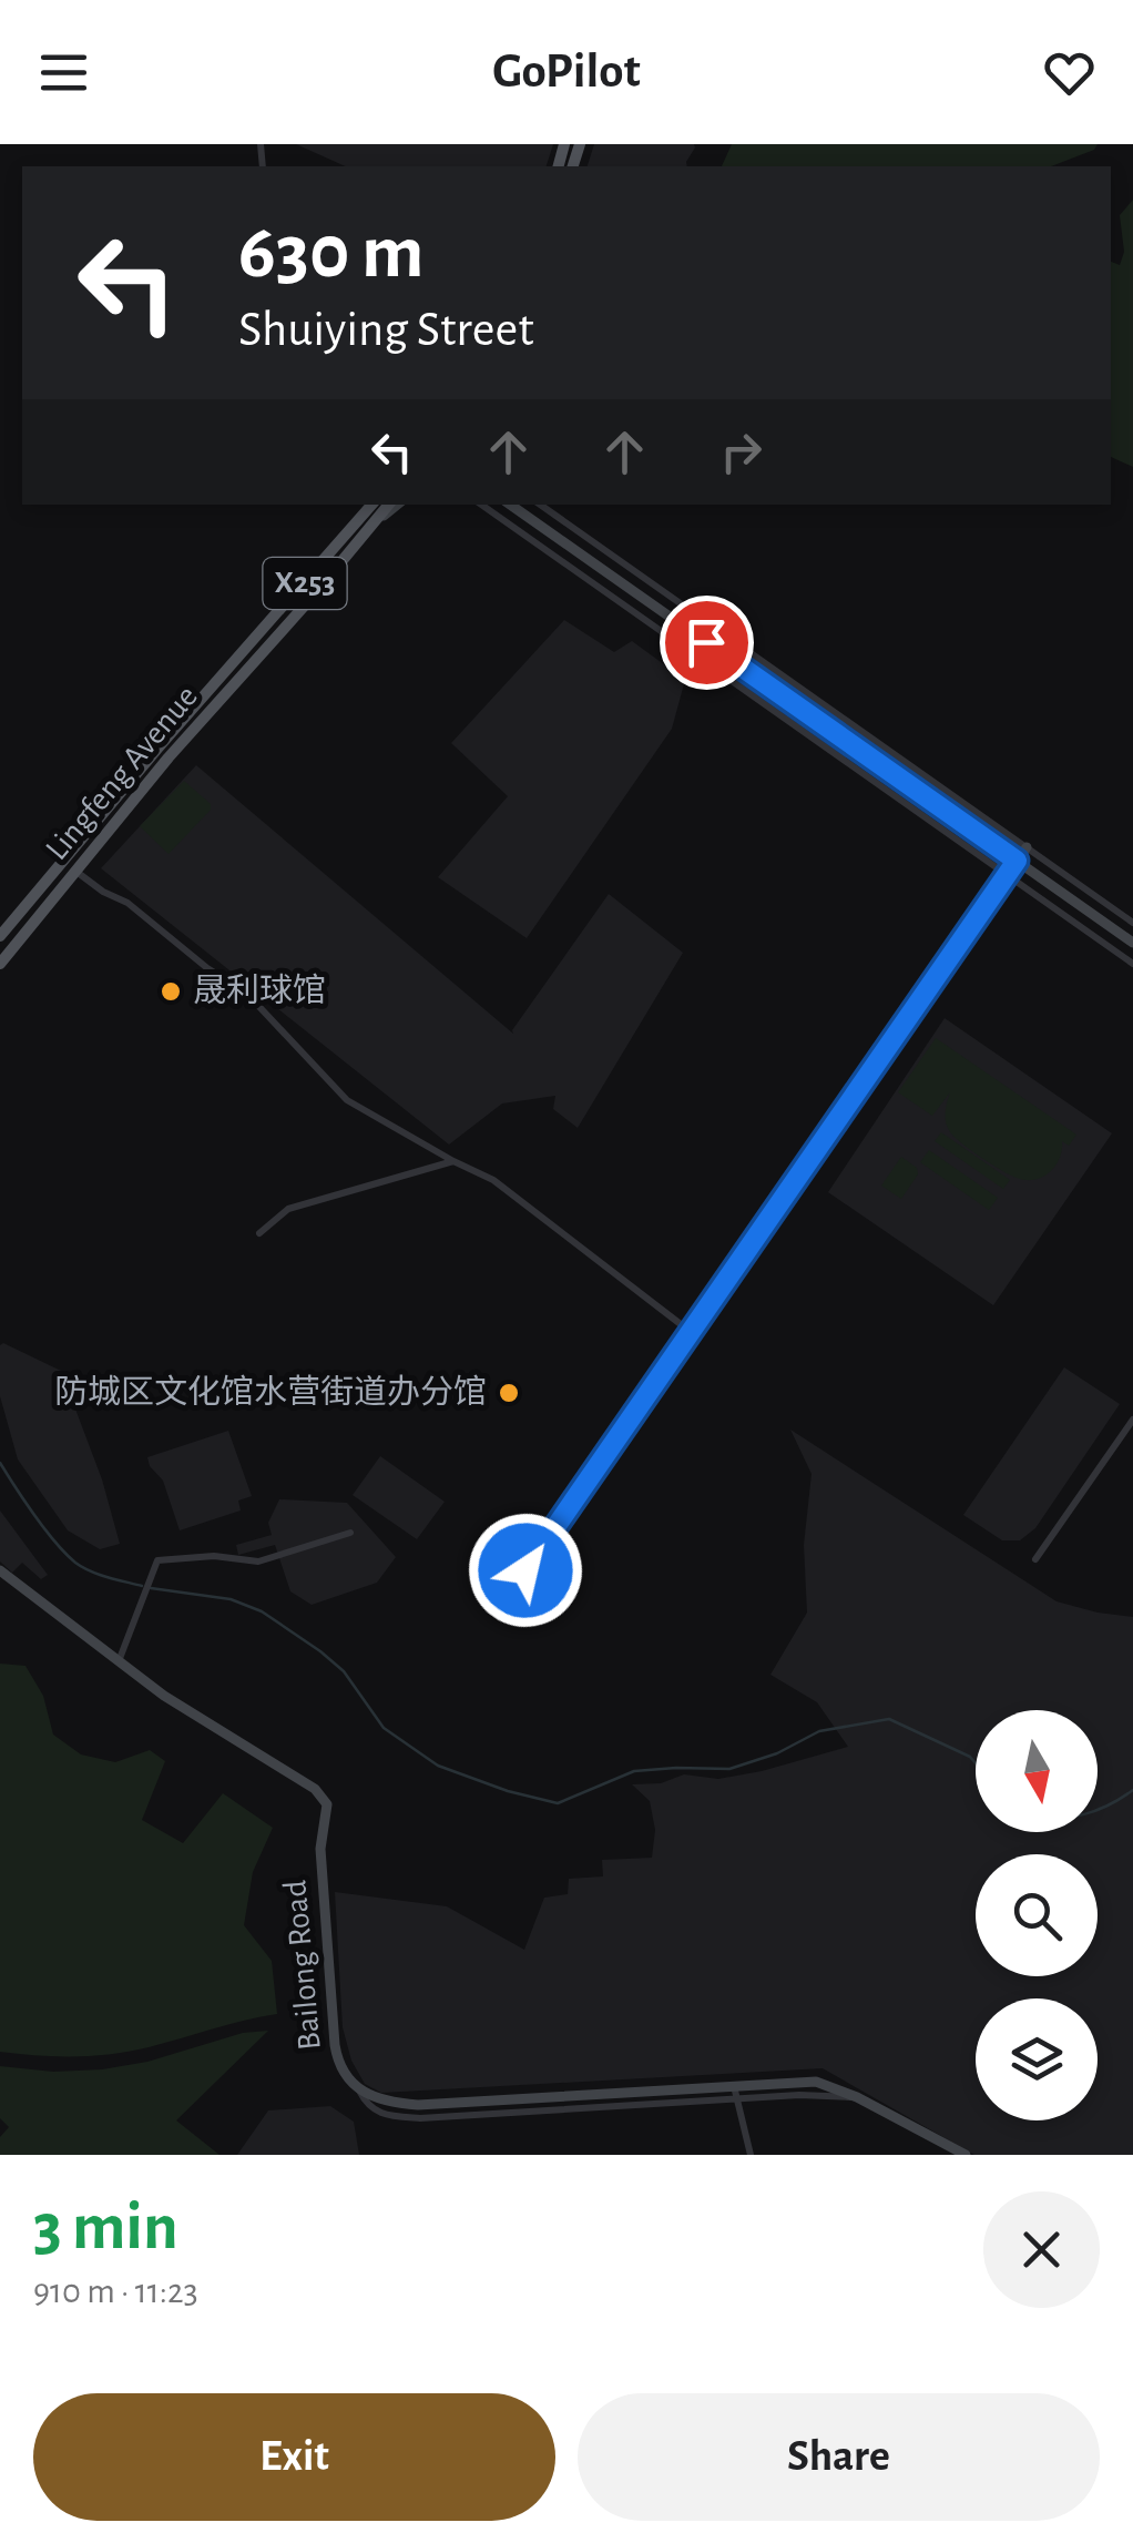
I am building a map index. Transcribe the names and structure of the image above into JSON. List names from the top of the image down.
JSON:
{
  "streets": {
    "main road": ["X253", "Lingfeng Avenue"],
    "street": ["Bailong Road"]
  },
  "crossings": [
    ["X253", "Lingfeng Avenue"]
  ],
  "places": ["晟利球馆", "防城区文化馆水营街道办分馆"],
  "north": "bottom",
  "page": {
    "header": "GoPilot",
    "turn": ["630 m", "Shuiying Street"],
    "heading": ["3 min", "910 m · 11:23"],
    "buttons": ["Exit", "Share"]
  }
}
